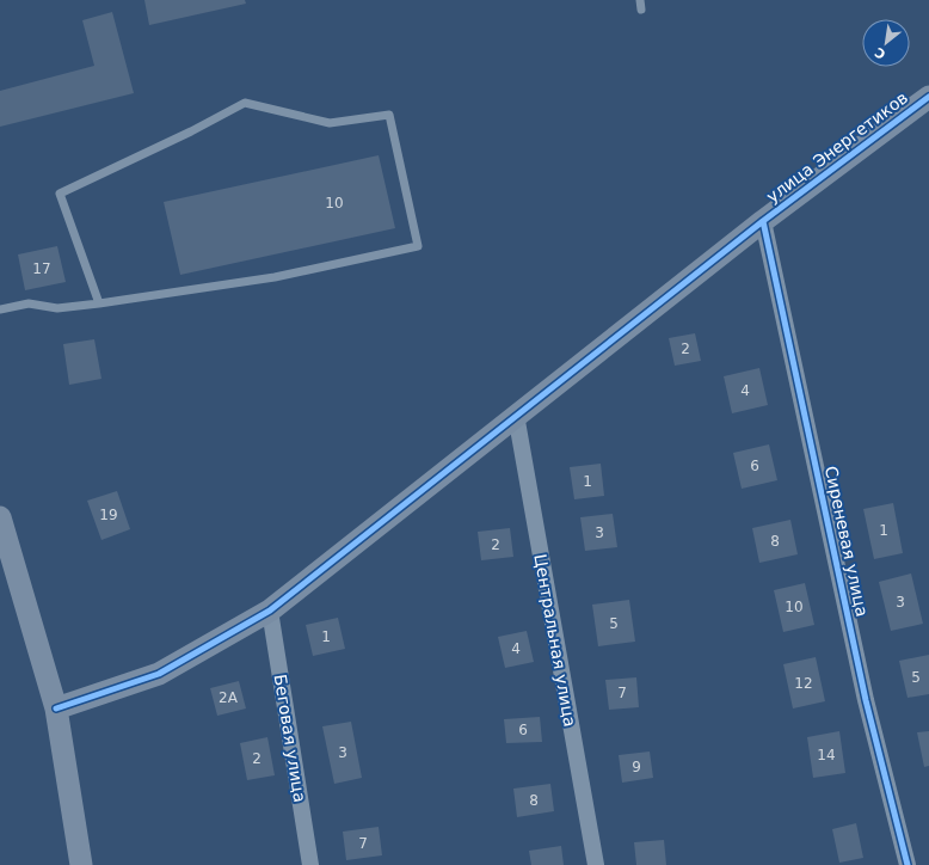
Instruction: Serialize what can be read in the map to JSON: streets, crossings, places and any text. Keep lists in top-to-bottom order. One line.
{"streets":{"street":["улица Энергетиков","Сиреневая улица","Центральная улица","Беговая улица"]},"crossings":[["улица Энергетиков","Сиреневая улица"],["улица Энергетиков","Центральная улица"],["улица Энергетиков","Беговая улица"]],"house_numbers":["10","17","2","4","6","1","19","1","3","8","2","3","10","5","1","4","5","12","7","2А","6","3","14","2","9","8","7"],"north":"bottom left"}
